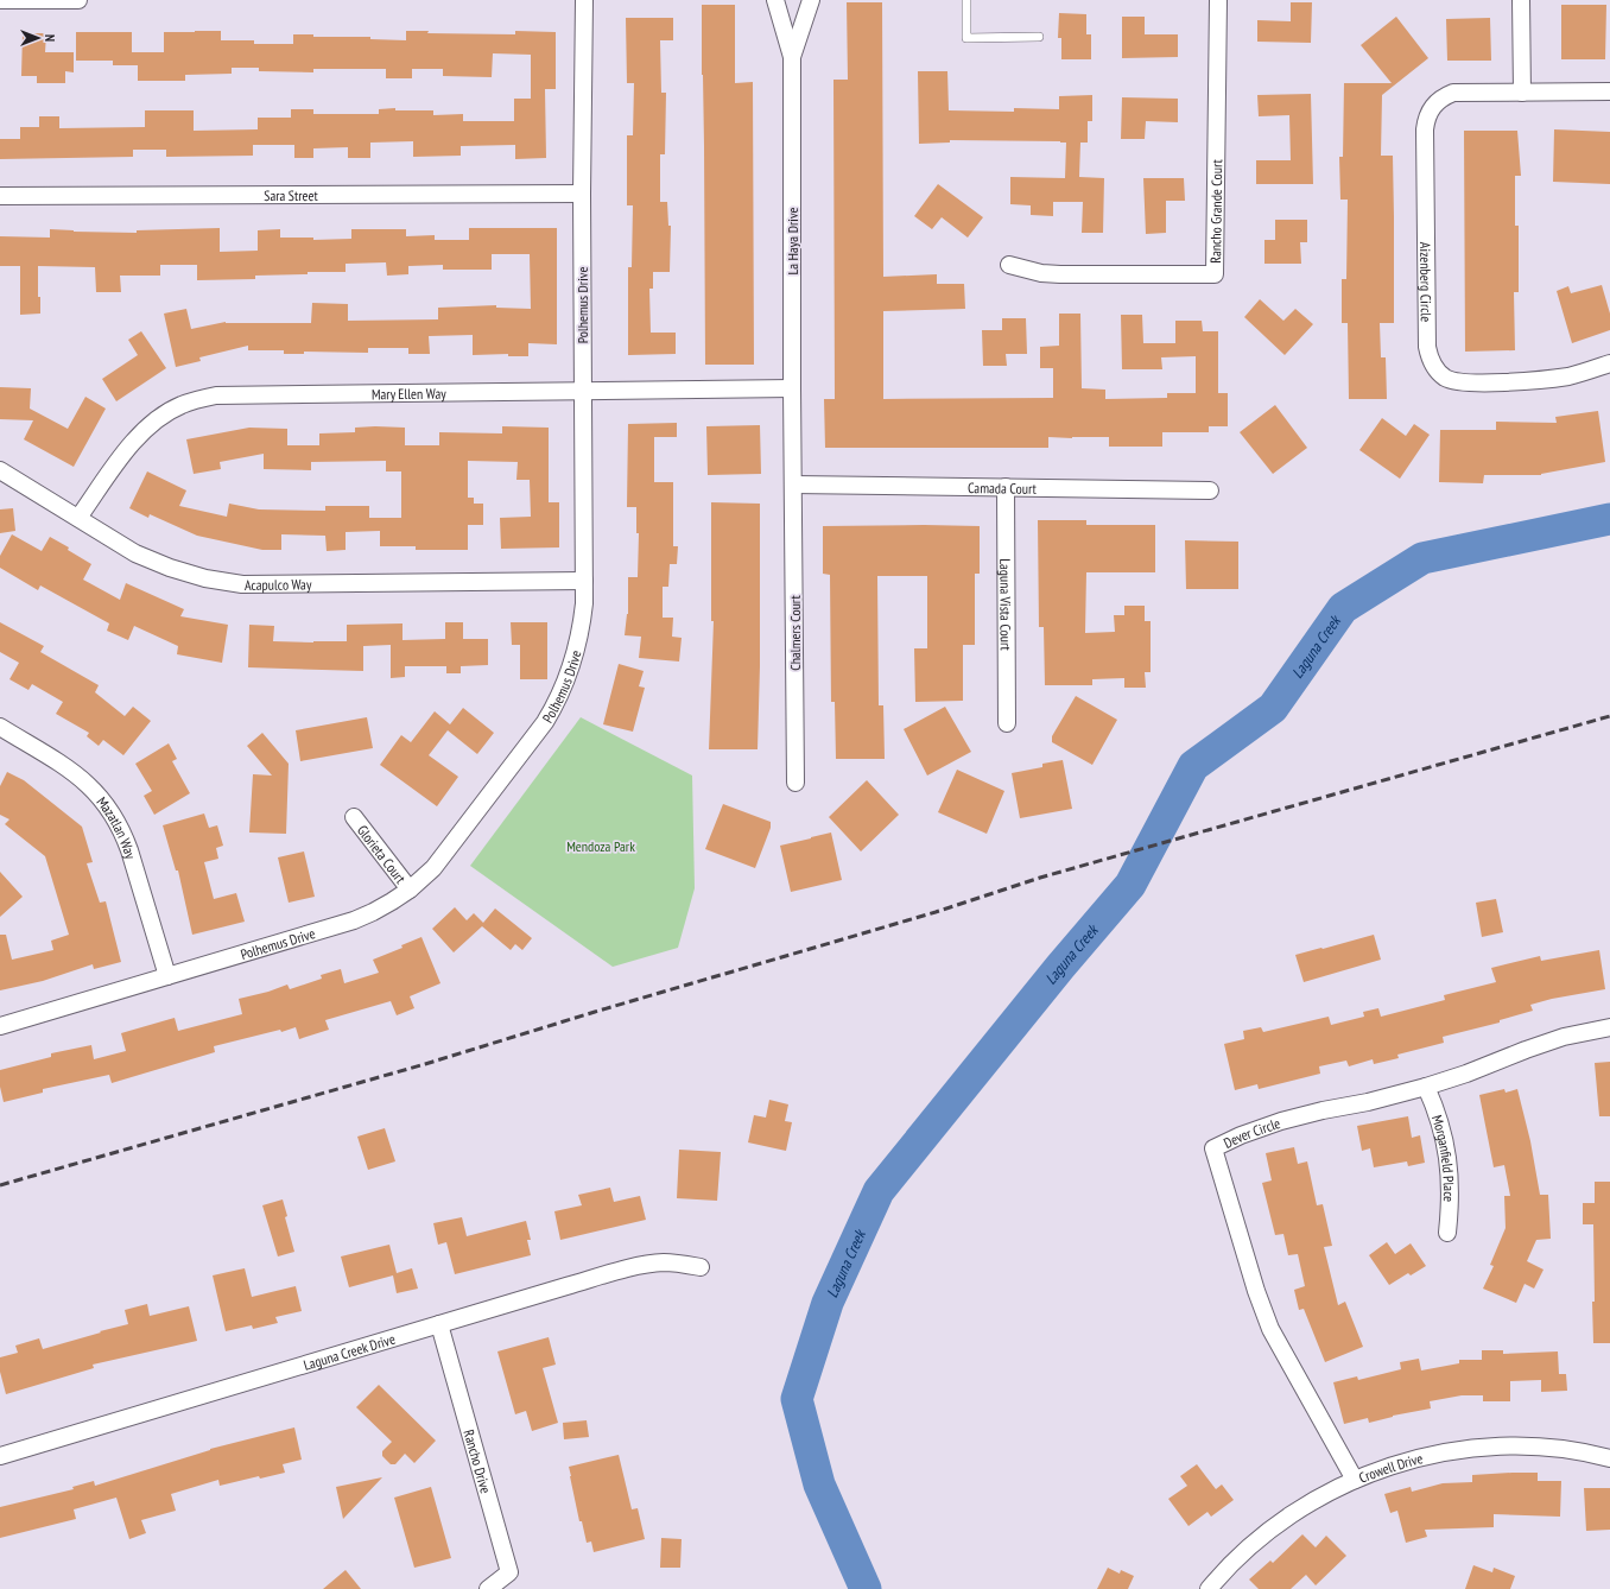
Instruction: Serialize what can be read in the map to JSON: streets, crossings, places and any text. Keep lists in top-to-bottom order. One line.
{"streets":{"street":["Sara Street","Rancho Grande Court","La Haya Drive","Aizenberg Circle","Polhemus Drive","Mary Ellen Way","Camada Court","Acapulco Way","Laguna Vista Court","Chalmers Court","Mazatlan Way","Glorieta Court","Dever Circle","Morganfield Place","Laguna Creek Drive","Rancho Drive","Crowell Drive"]},"crossings":[["Sara Street","Polhemus Drive"],["La Haya Drive","Mary Ellen Way"],["La Haya Drive","Camada Court"],["La Haya Drive","Chalmers Court"],["Polhemus Drive","Mary Ellen Way"],["Polhemus Drive","Acapulco Way"],["Polhemus Drive","Mazatlan Way"],["Polhemus Drive","Glorieta Court"],["Mary Ellen Way","Acapulco Way"],["Camada Court","Laguna Vista Court"],["Camada Court","Chalmers Court"],["Dever Circle","Morganfield Place"],["Dever Circle","Crowell Drive"],["Laguna Creek Drive","Rancho Drive"]],"water":["Laguna Creek"],"parks":["Mendoza Park"],"north":"right"}
